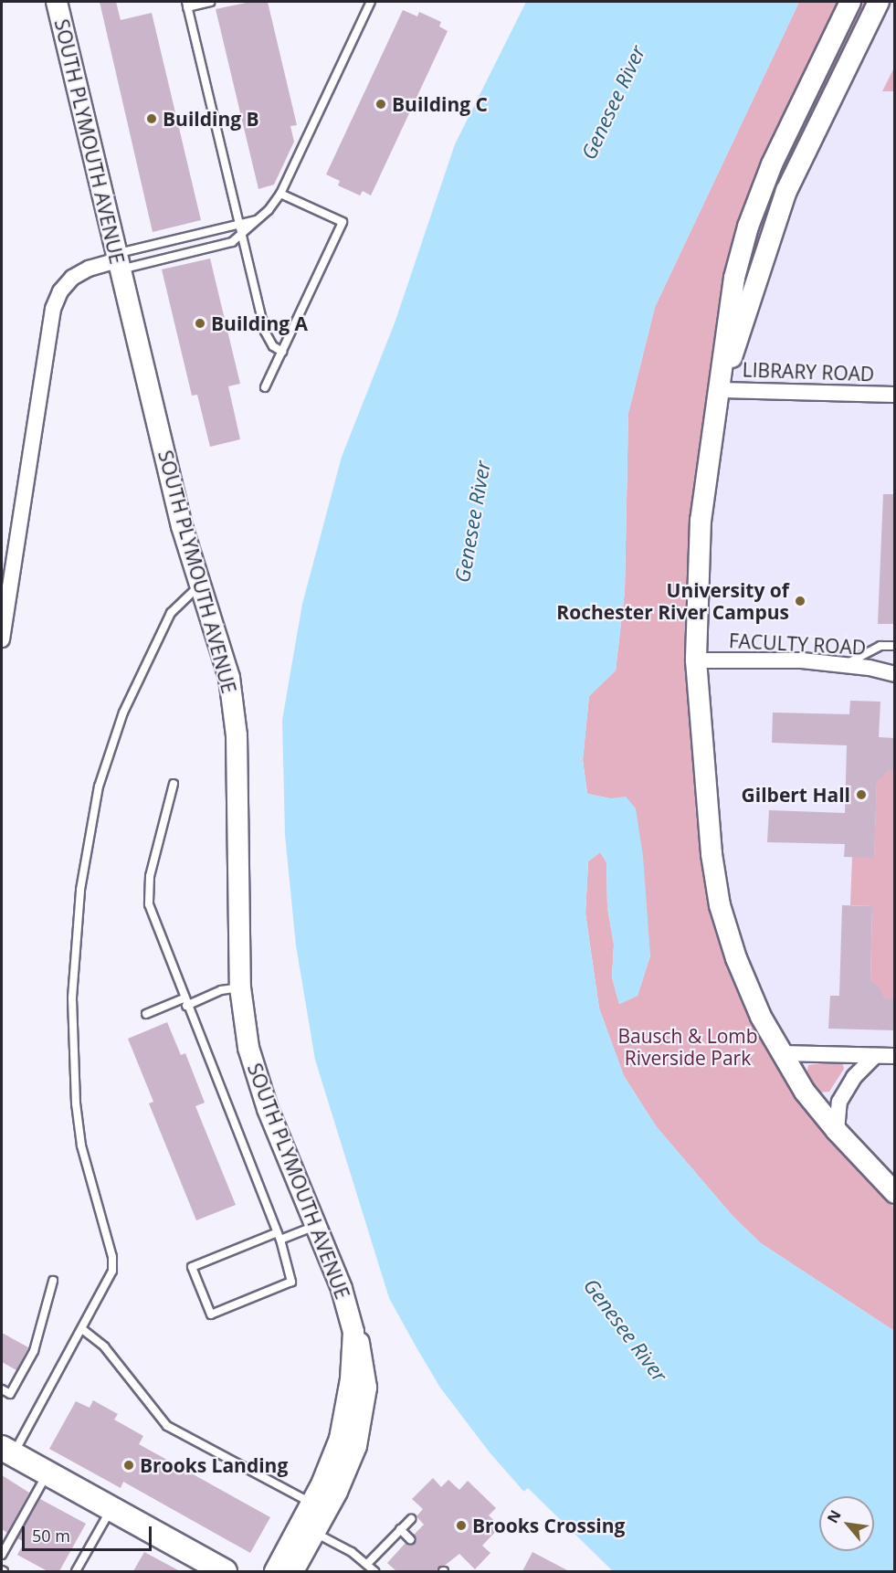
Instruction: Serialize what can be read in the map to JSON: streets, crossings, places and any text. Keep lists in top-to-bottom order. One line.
{"streets":{"main road":["SOUTH PLYMOUTH AVENUE"],"street":["LIBRARY ROAD","FACULTY ROAD"]},"water":["Genesee River"],"parks":["Bausch & Lomb Riverside Park"],"places":["Building C","Building B","Building A","University of Rochester River Campus","Gilbert Hall","Brooks Landing","Brooks Crossing"],"scale_bar":"50 m","north":"top left"}
